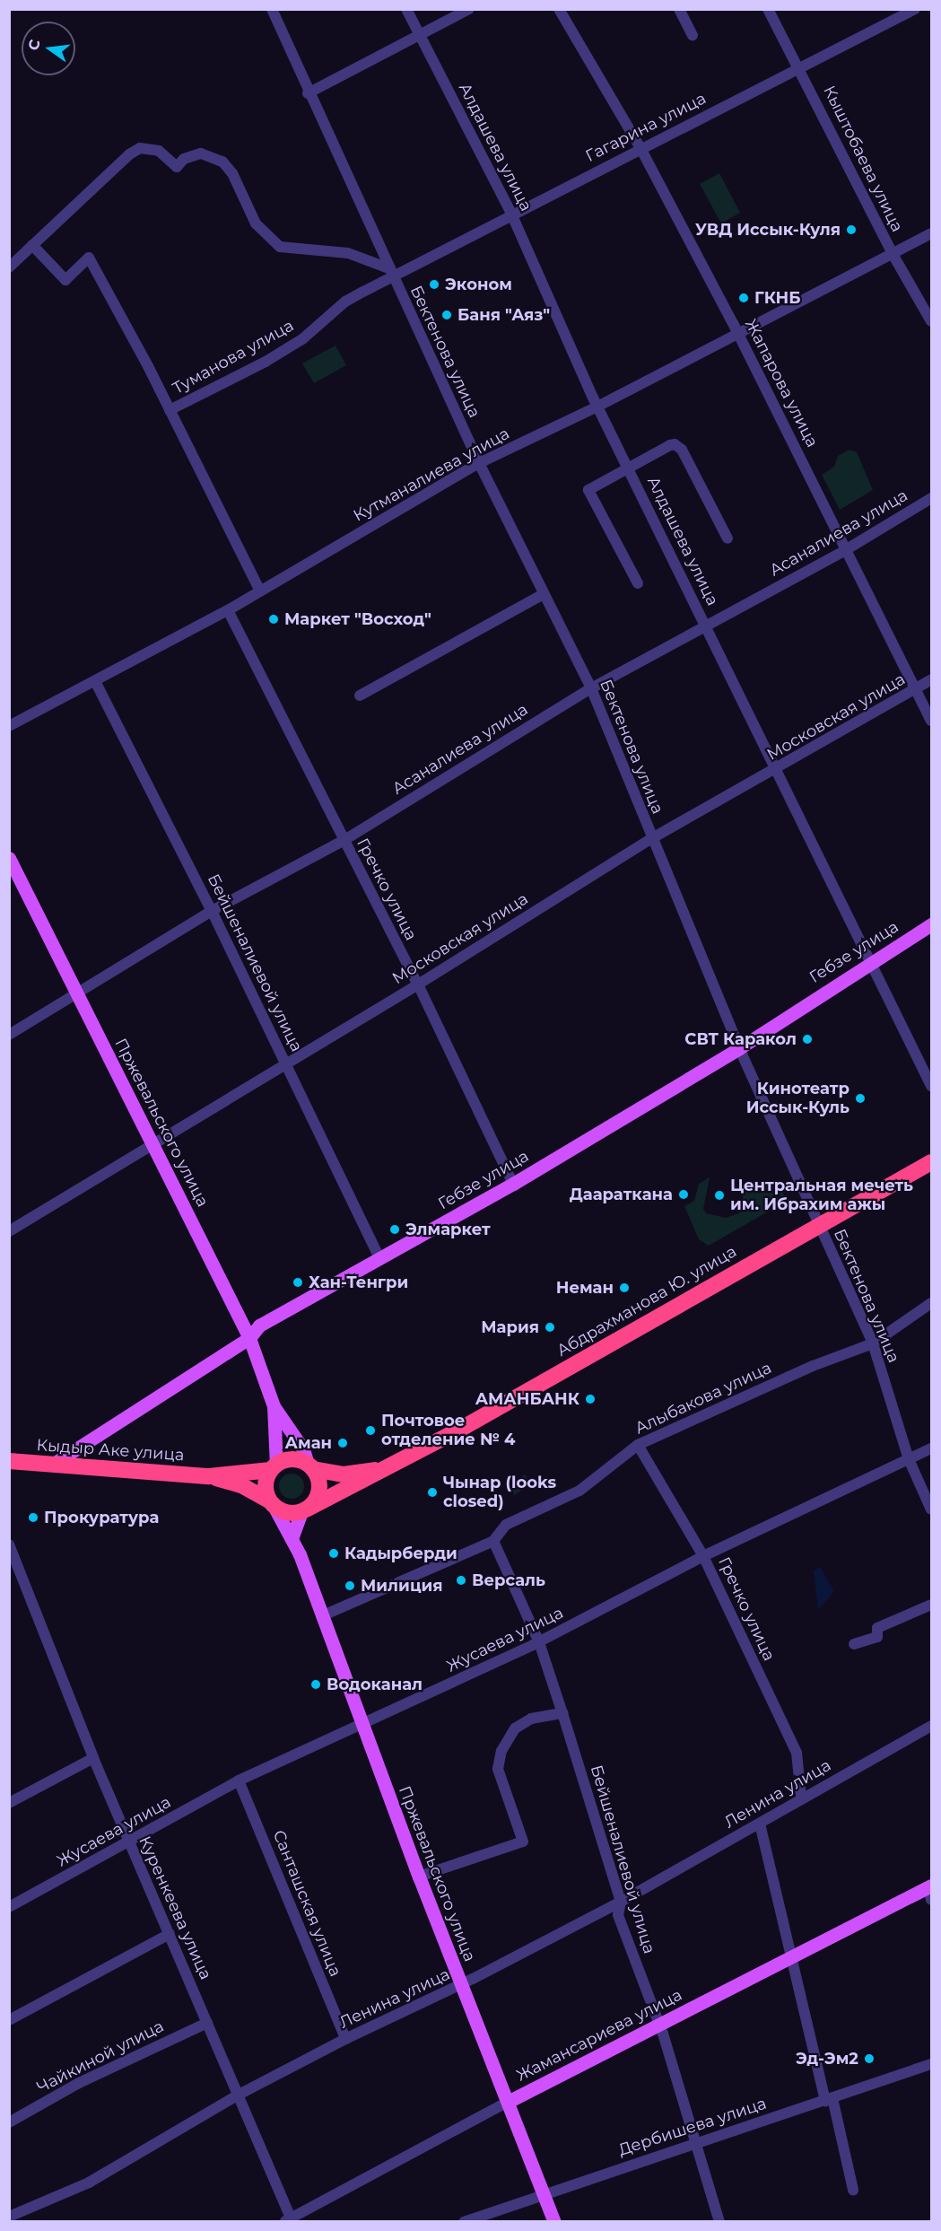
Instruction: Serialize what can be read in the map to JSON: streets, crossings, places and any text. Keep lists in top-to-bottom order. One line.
{"streets":{"highway":["Абдрахманова Ю. улица","Кыдыр Аке улица"],"main road":["Гебзе улица","Пржевальского улица","Жамансариева улица"],"street":["Гагарина улица","Алдашева улица","Кыштобаева улица","Бектенова улица","Туманова улица","Жапарова улица","Кутманалиева улица","Асаналиева улица","Московская улица","Гречко улица","Бейшеналиевой улица","Алыбакова улица","Жусаева улица","Ленина улица","Санташская улица","Куренкеева улица","Чайкиной улица","Дербишева улица"]},"crossings":[["Гагарина улица","Алдашева улица"],["Гагарина улица","Кыштобаева улица"],["Гагарина улица","Бектенова улица"],["Гагарина улица","Туманова улица"],["Гагарина улица","Жапарова улица"],["Алдашева улица","Кутманалиева улица"],["Алдашева улица","Асаналиева улица"],["Алдашева улица","Московская улица"],["Алдашева улица","Гебзе улица"],["Кыштобаева улица","Кутманалиева улица"],["Бектенова улица","Туманова улица"],["Бектенова улица","Кутманалиева улица"],["Бектенова улица","Асаналиева улица"],["Бектенова улица","Московская улица"],["Бектенова улица","Гебзе улица"],["Бектенова улица","Абдрахманова Ю. улица"],["Бектенова улица","Алыбакова улица"],["Бектенова улица","Жусаева улица"],["Жапарова улица","Кутманалиева улица"],["Жапарова улица","Асаналиева улица"],["Жапарова улица","Московская улица"],["Кутманалиева улица","Гречко улица"],["Кутманалиева улица","Бейшеналиевой улица"],["Асаналиева улица","Гречко улица"],["Асаналиева улица","Бейшеналиевой улица"],["Асаналиева улица","Пржевальского улица"],["Московская улица","Гречко улица"],["Московская улица","Бейшеналиевой улица"],["Московская улица","Пржевальского улица"],["Гречко улица","Гебзе улица"],["Гречко улица","Алыбакова улица"],["Гречко улица","Жусаева улица"],["Гречко улица","Ленина улица"],["Гебзе улица","Бейшеналиевой улица"],["Гебзе улица","Пржевальского улица"],["Гебзе улица","Кыдыр Аке улица"],["Бейшеналиевой улица","Алыбакова улица"],["Бейшеналиевой улица","Жусаева улица"],["Бейшеналиевой улица","Ленина улица"],["Бейшеналиевой улица","Жамансариева улица"],["Бейшеналиевой улица","Дербишева улица"],["Пржевальского улица","Абдрахманова Ю. улица"],["Пржевальского улица","Алыбакова улица"],["Пржевальского улица","Кыдыр Аке улица"],["Пржевальского улица","Жусаева улица"],["Пржевальского улица","Ленина улица"],["Пржевальского улица","Жамансариева улица"],["Пржевальского улица","Дербишева улица"],["Абдрахманова Ю. улица","Кыдыр Аке улица"],["Жусаева улица","Санташская улица"],["Жусаева улица","Куренкеева улица"],["Ленина улица","Санташская улица"],["Ленина улица","Куренкеева улица"],["Куренкеева улица","Жамансариева улица"],["Куренкеева улица","Чайкиной улица"]],"places":["УВД Иссык-Куля","Эконом","ГКНБ","Баня \"Аяз\"","Маркет \"Восход\"","СВТ Каракол","Кинотеатр Иссык-Куль","Даараткана","Центральная мечеть им. Ибрахим ажы","Элмаркет","Хан-Тенгри","Неман","Мария","АМАНБАНК","Почтовое отделение № 4","Аман","Чынар (looks closed)","Прокуратура","Кадырберди","Версаль","Милиция","Водоканал","Эд-Эм2"],"north":"left"}
